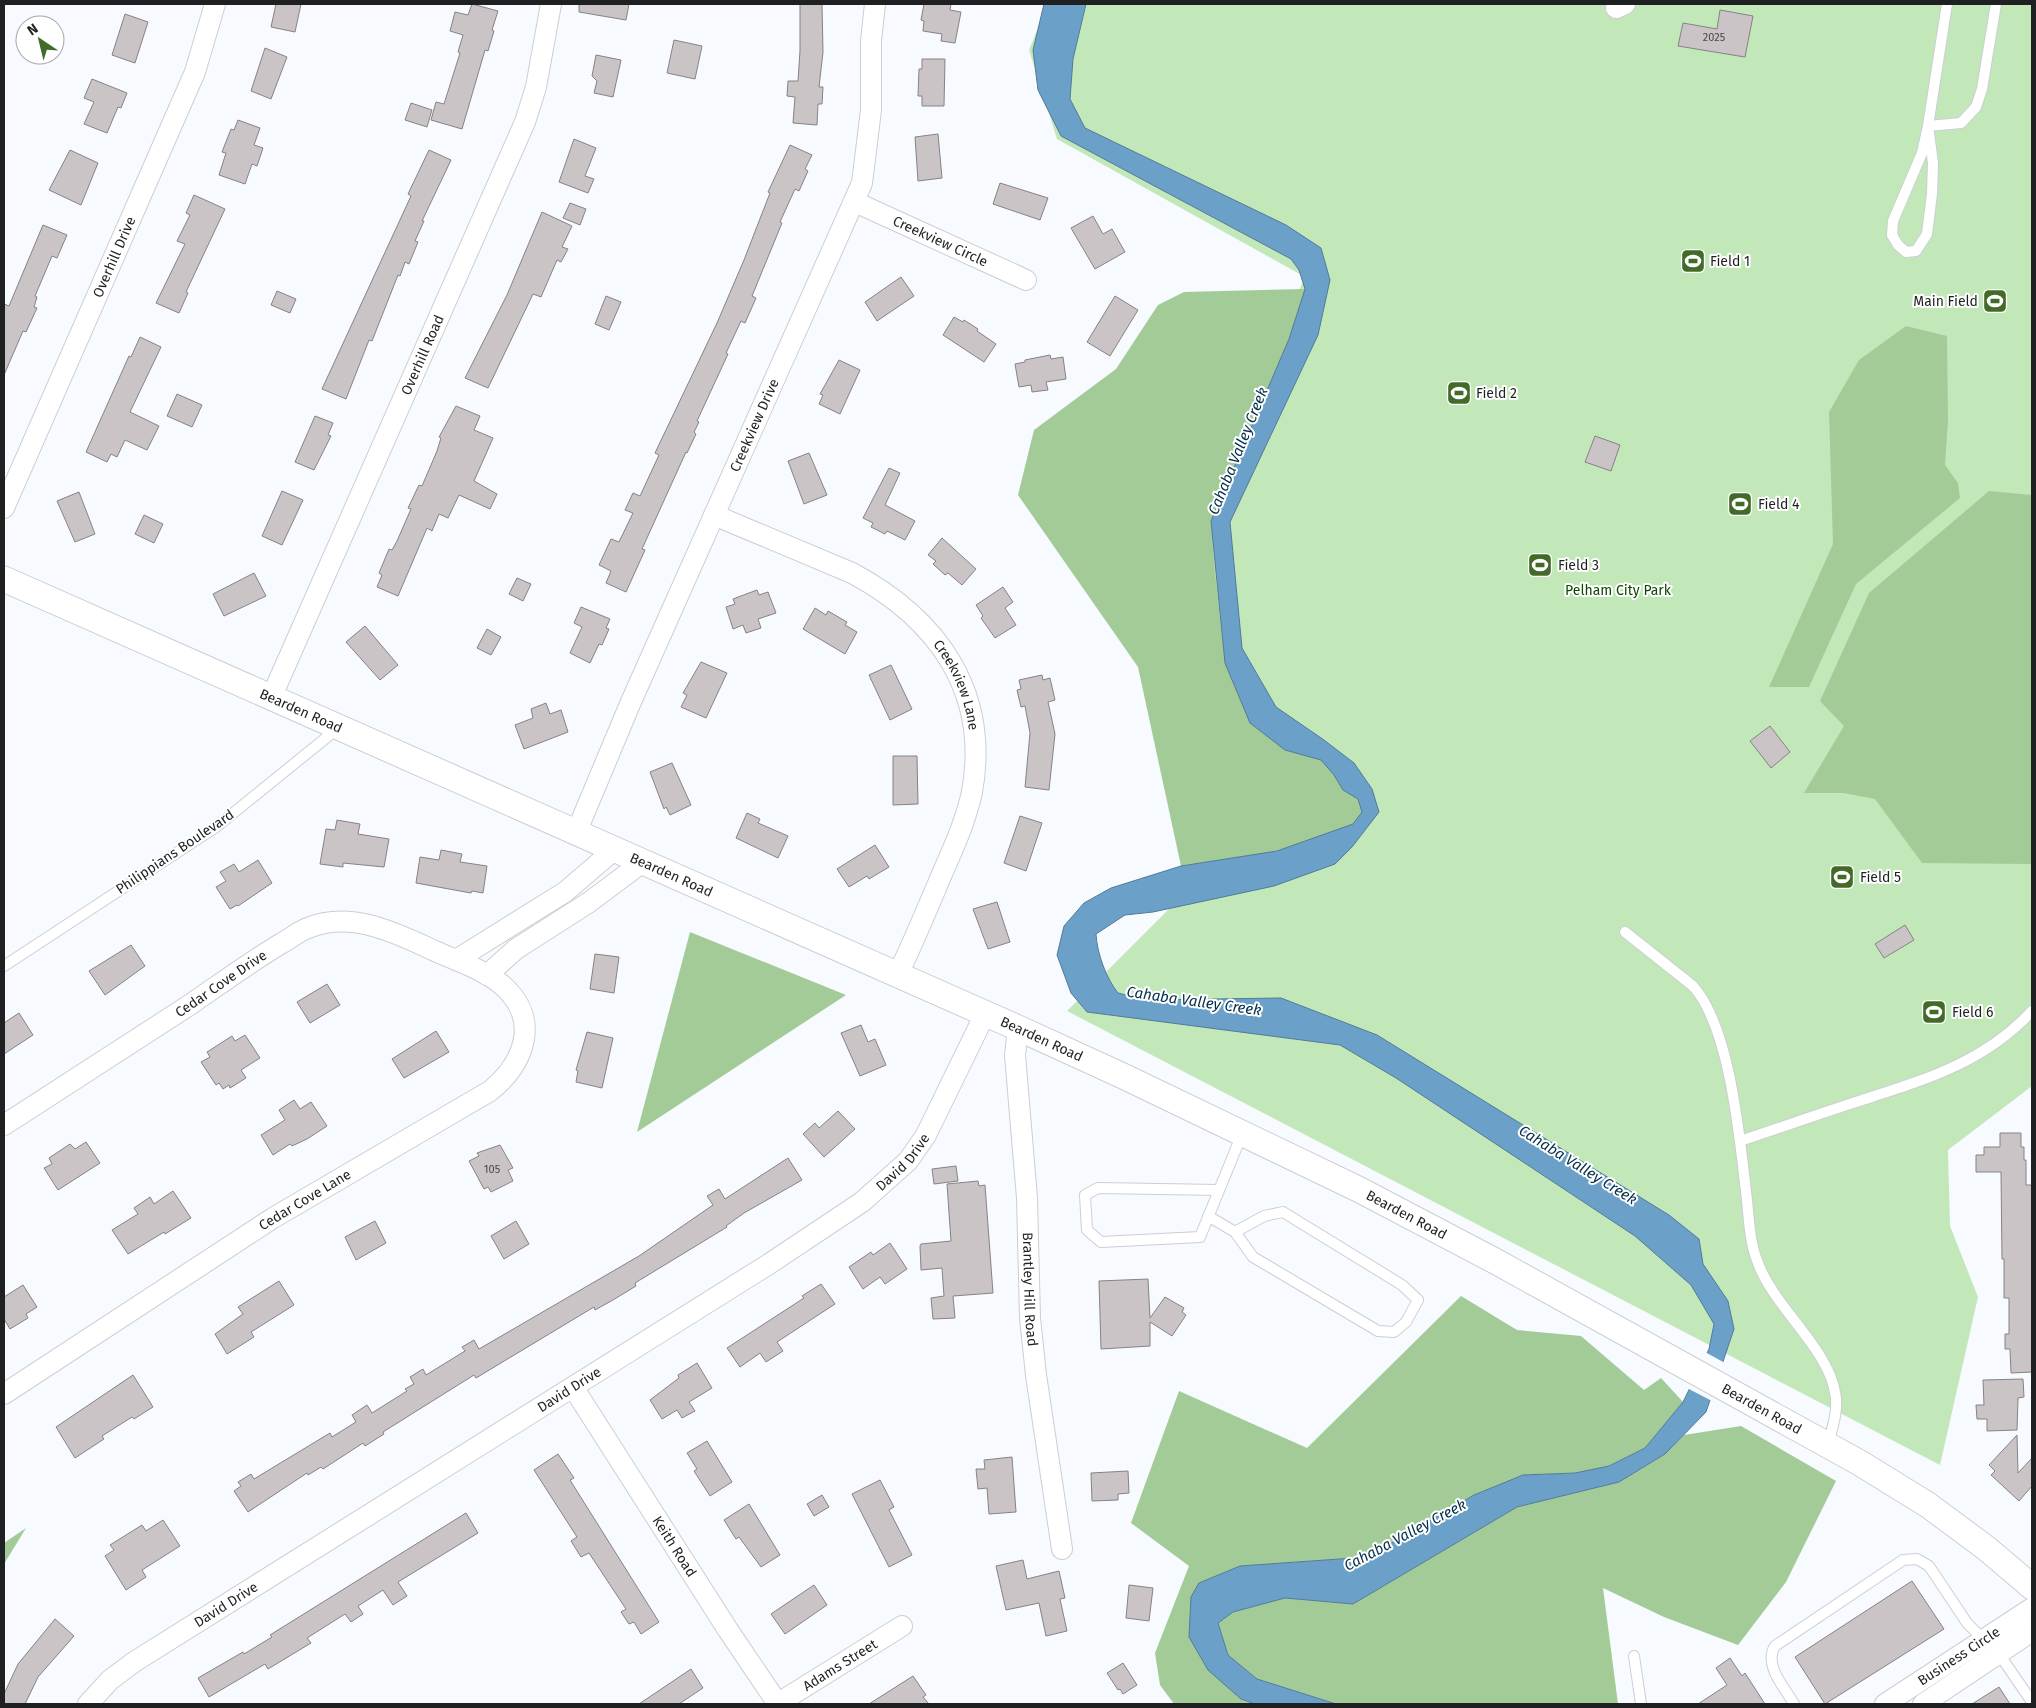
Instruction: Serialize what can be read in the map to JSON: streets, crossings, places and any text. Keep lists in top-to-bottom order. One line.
{"streets":{"street":["Creekview Circle","Overhill Drive","Overhill Road","Creekview Drive","Creekview Lane","Bearden Road","Cedar Cove Drive","David Drive","Cedar Cove Lane","Brantley Hill Road","Keith Road","Business Circle","Adams Street"],"lane":["Philippians Boulevard"]},"crossings":[["Creekview Circle","Creekview Drive"],["Overhill Road","Bearden Road"],["Creekview Drive","Creekview Lane"],["Creekview Drive","Bearden Road"],["Creekview Lane","Bearden Road"],["Bearden Road","Philippians Boulevard"],["Bearden Road","David Drive"],["Bearden Road","Brantley Hill Road"],["Cedar Cove Drive","Cedar Cove Lane"],["David Drive","Keith Road"],["Keith Road","Adams Street"]],"water":["Cahaba Valley Creek"],"parks":["Pelham City Park"],"places":{"sports":["Field 1","Main Field","Field 2","Field 4","Field 3","Field 5","Field 6"]},"house_numbers":["2025","105"],"north":"top left"}
